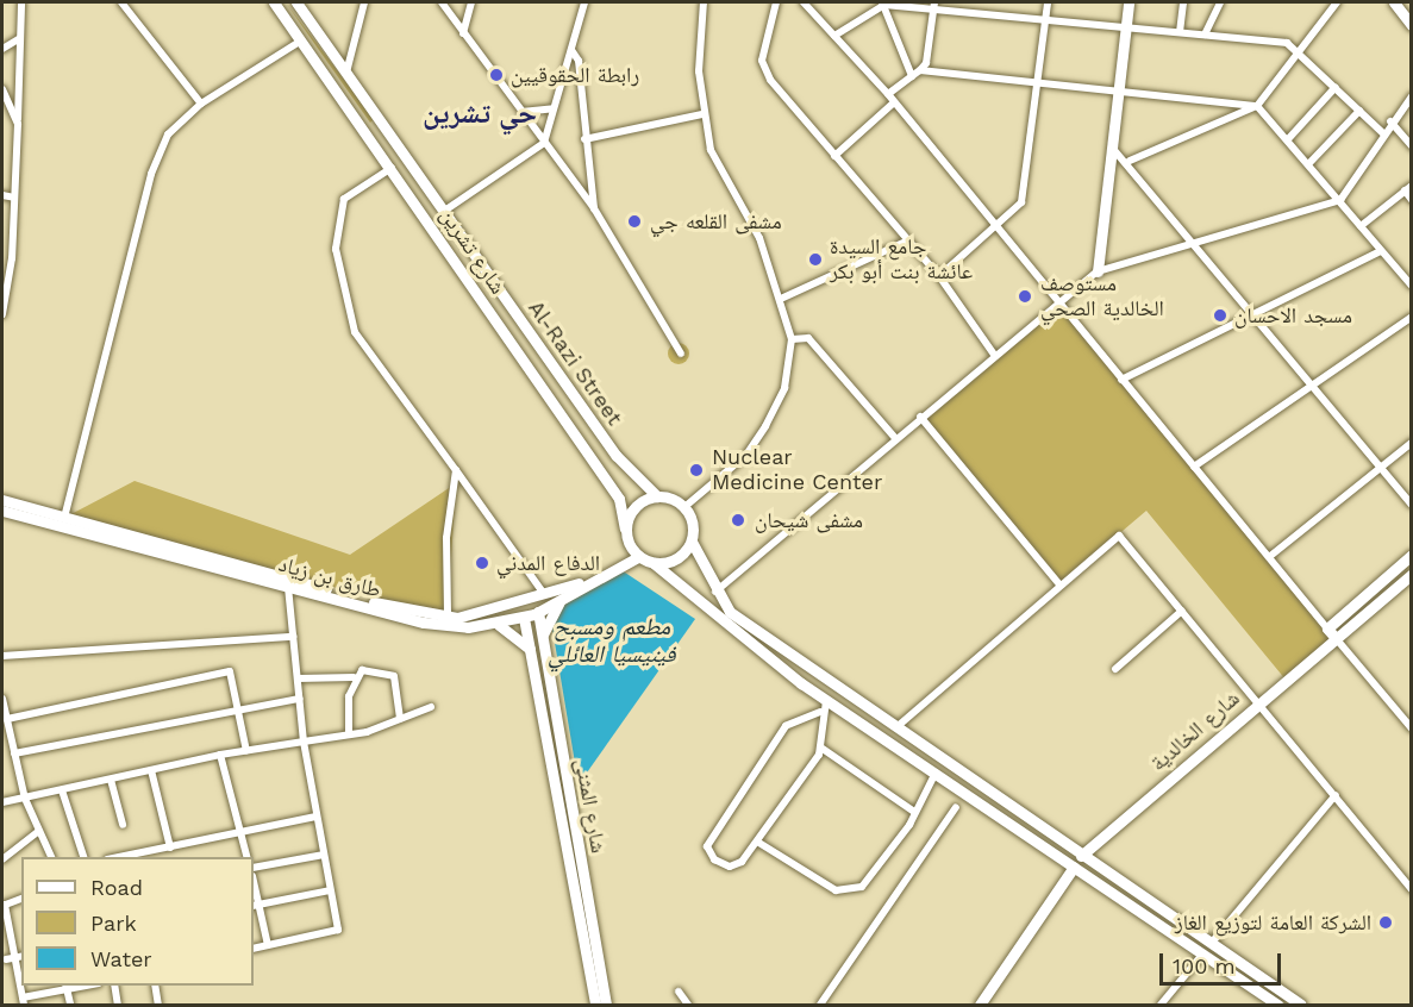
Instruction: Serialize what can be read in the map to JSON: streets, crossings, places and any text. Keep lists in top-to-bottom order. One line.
{"streets":{"main road":["شارع تشرين","Al-Razi Street","طارق بن زياد","شارع الخالدية","شارع المثنى"]},"crossings":[["شارع تشرين","Al-Razi Street"],["طارق بن زياد","شارع المثنى"]],"districts":["حي تشرين"],"water":["مطعم ومسبح فينيسيا العائلي"],"places":["رابطة الحقوقيين","مشفى القلعه جي","جامع السيدة عائشة بنت أبو بكر","مستوصف الخالدية الصحي","مسجد الاحسان","Nuclear Medicine Center","مشفى شيحان","الدفاع المدني","الشركة العامة لتوزيع الغاز"],"legend":["Road","Park","Water"],"scale_bar":"100 m"}
